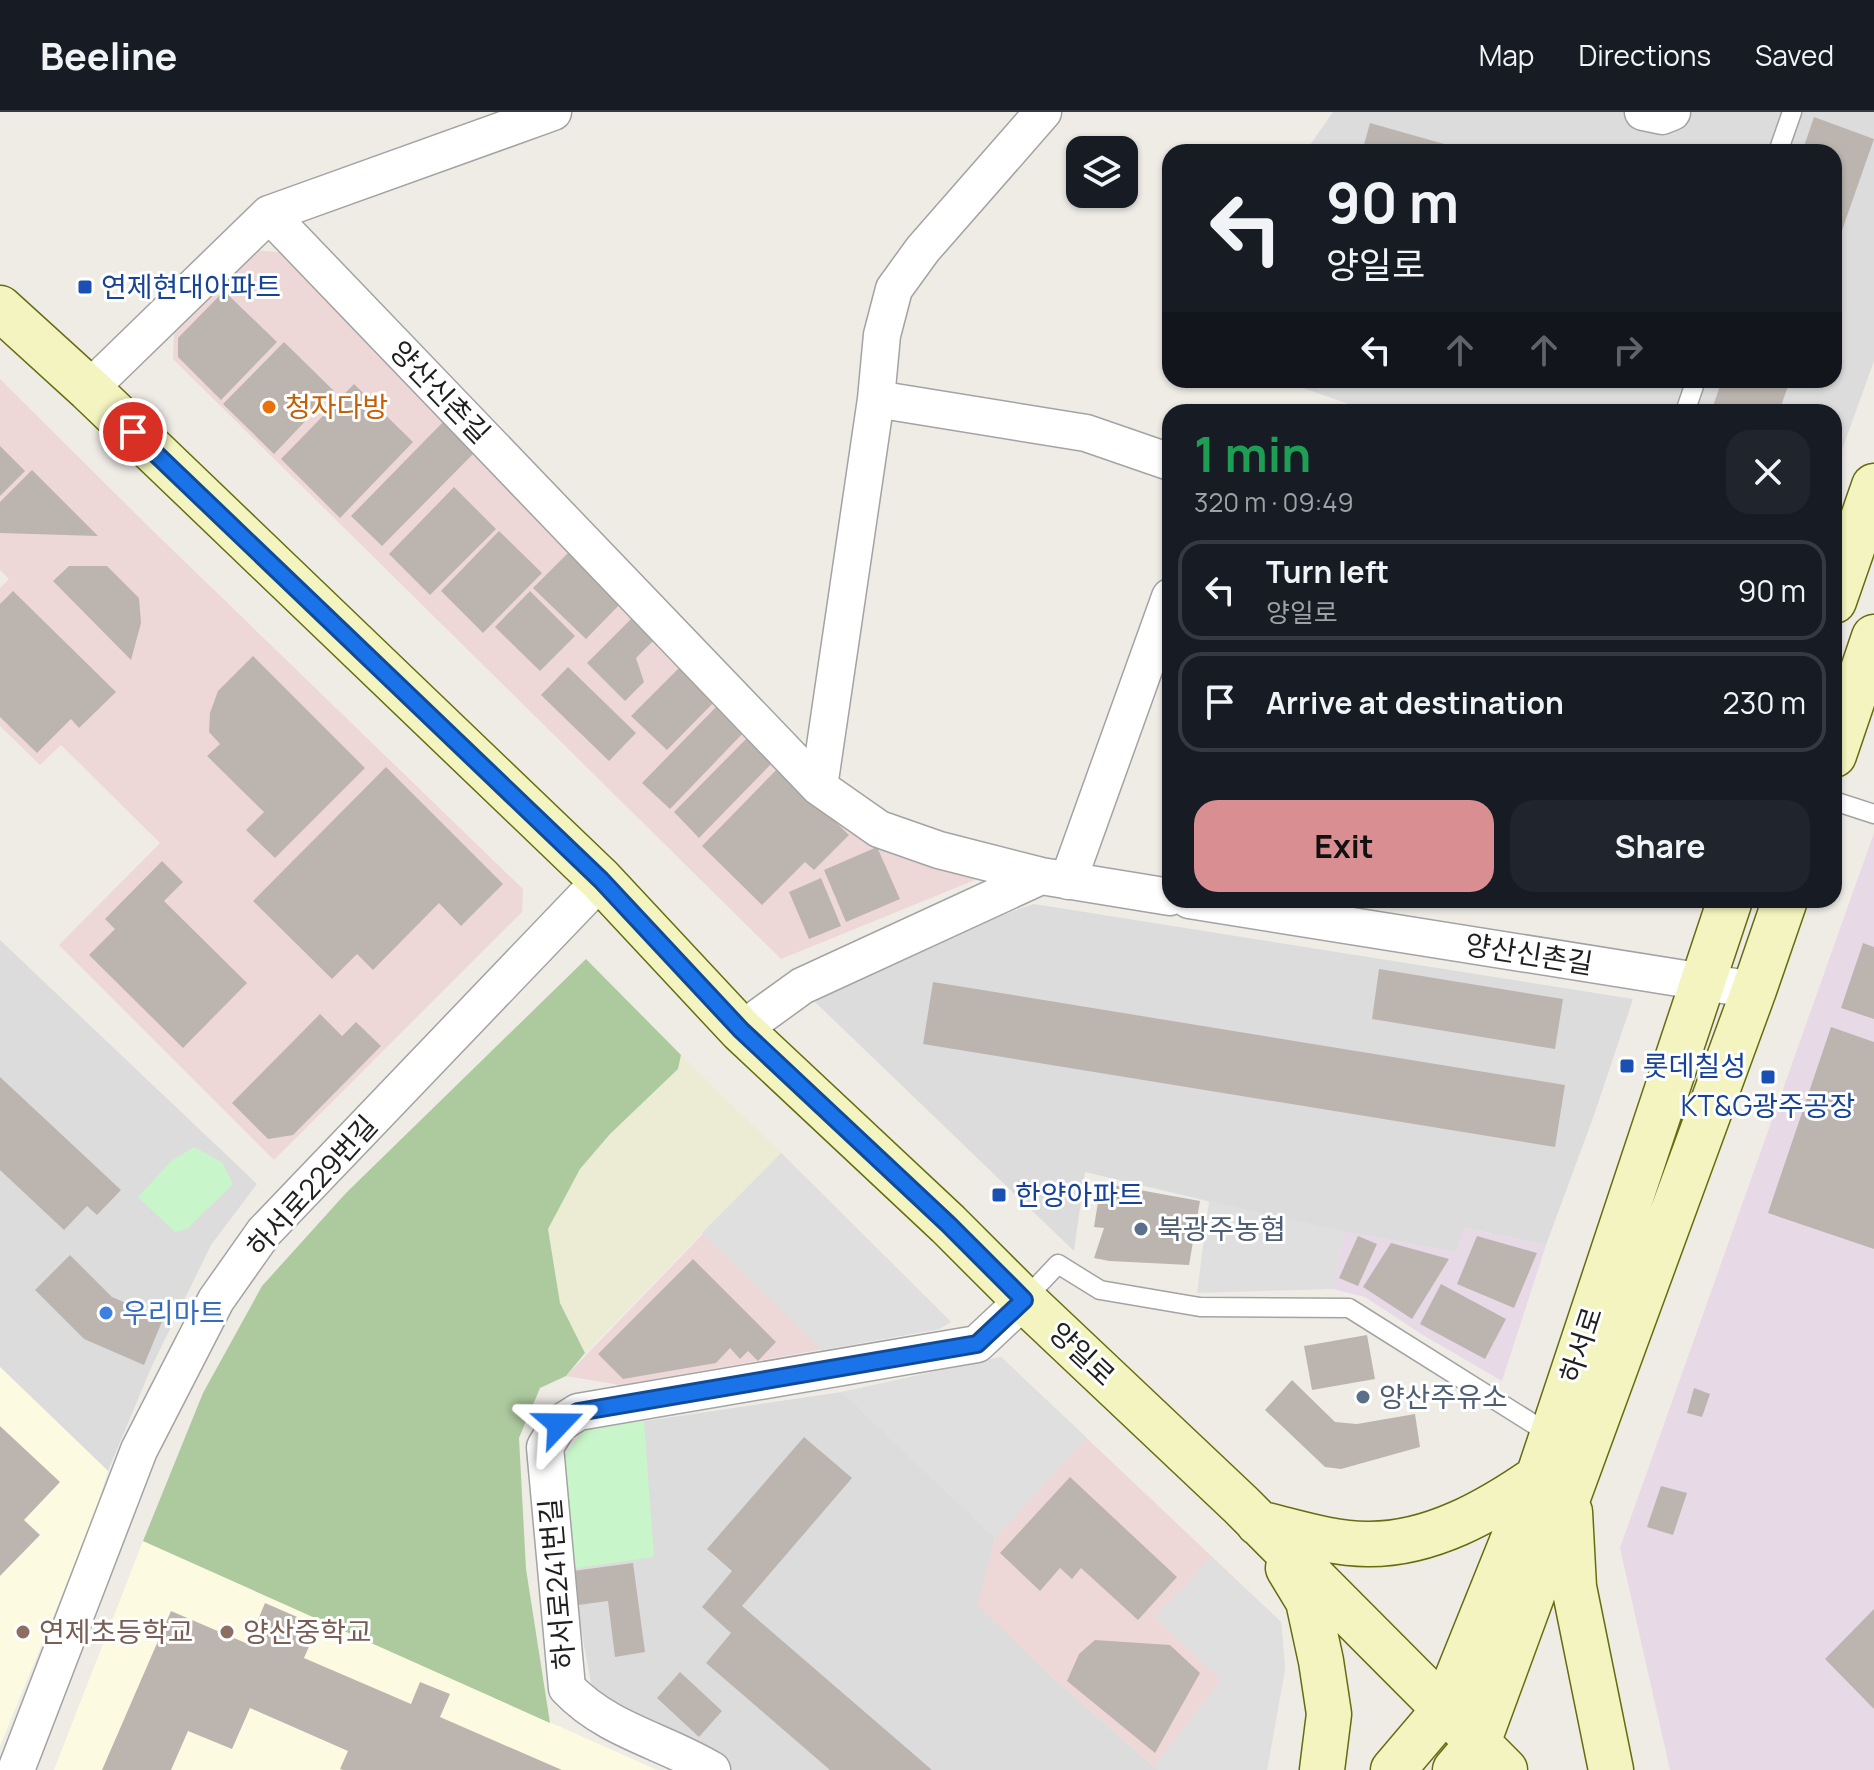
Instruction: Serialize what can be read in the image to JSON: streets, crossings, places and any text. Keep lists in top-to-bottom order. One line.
{"streets":{"main road":["하서로","양일로"],"street":["양산신촌길","하서로229번길","하서로241번길"]},"crossings":[["양산신촌길","하서로"],["하서로229번길","양일로"],["하서로","양일로"],["양일로","하서로241번길"]],"places":{"transit":["연제현대아파트","롯데칠성","KT&G광주공장","한양아파트"],"other":["청자다방","북광주농협","우리마트","양산주유소","연제초등학교","양산중학교"]},"page":{"header":"Beeline","nav":["Map","Directions","Saved"],"turn":["90 m","양일로"],"heading":["1 min","320 m · 09:49"],"list":[{"name":"Turn left","note":"양일로","value":"90 m"},{"name":"Arrive at destination","value":"230 m"}],"buttons":["Exit","Share"]}}
